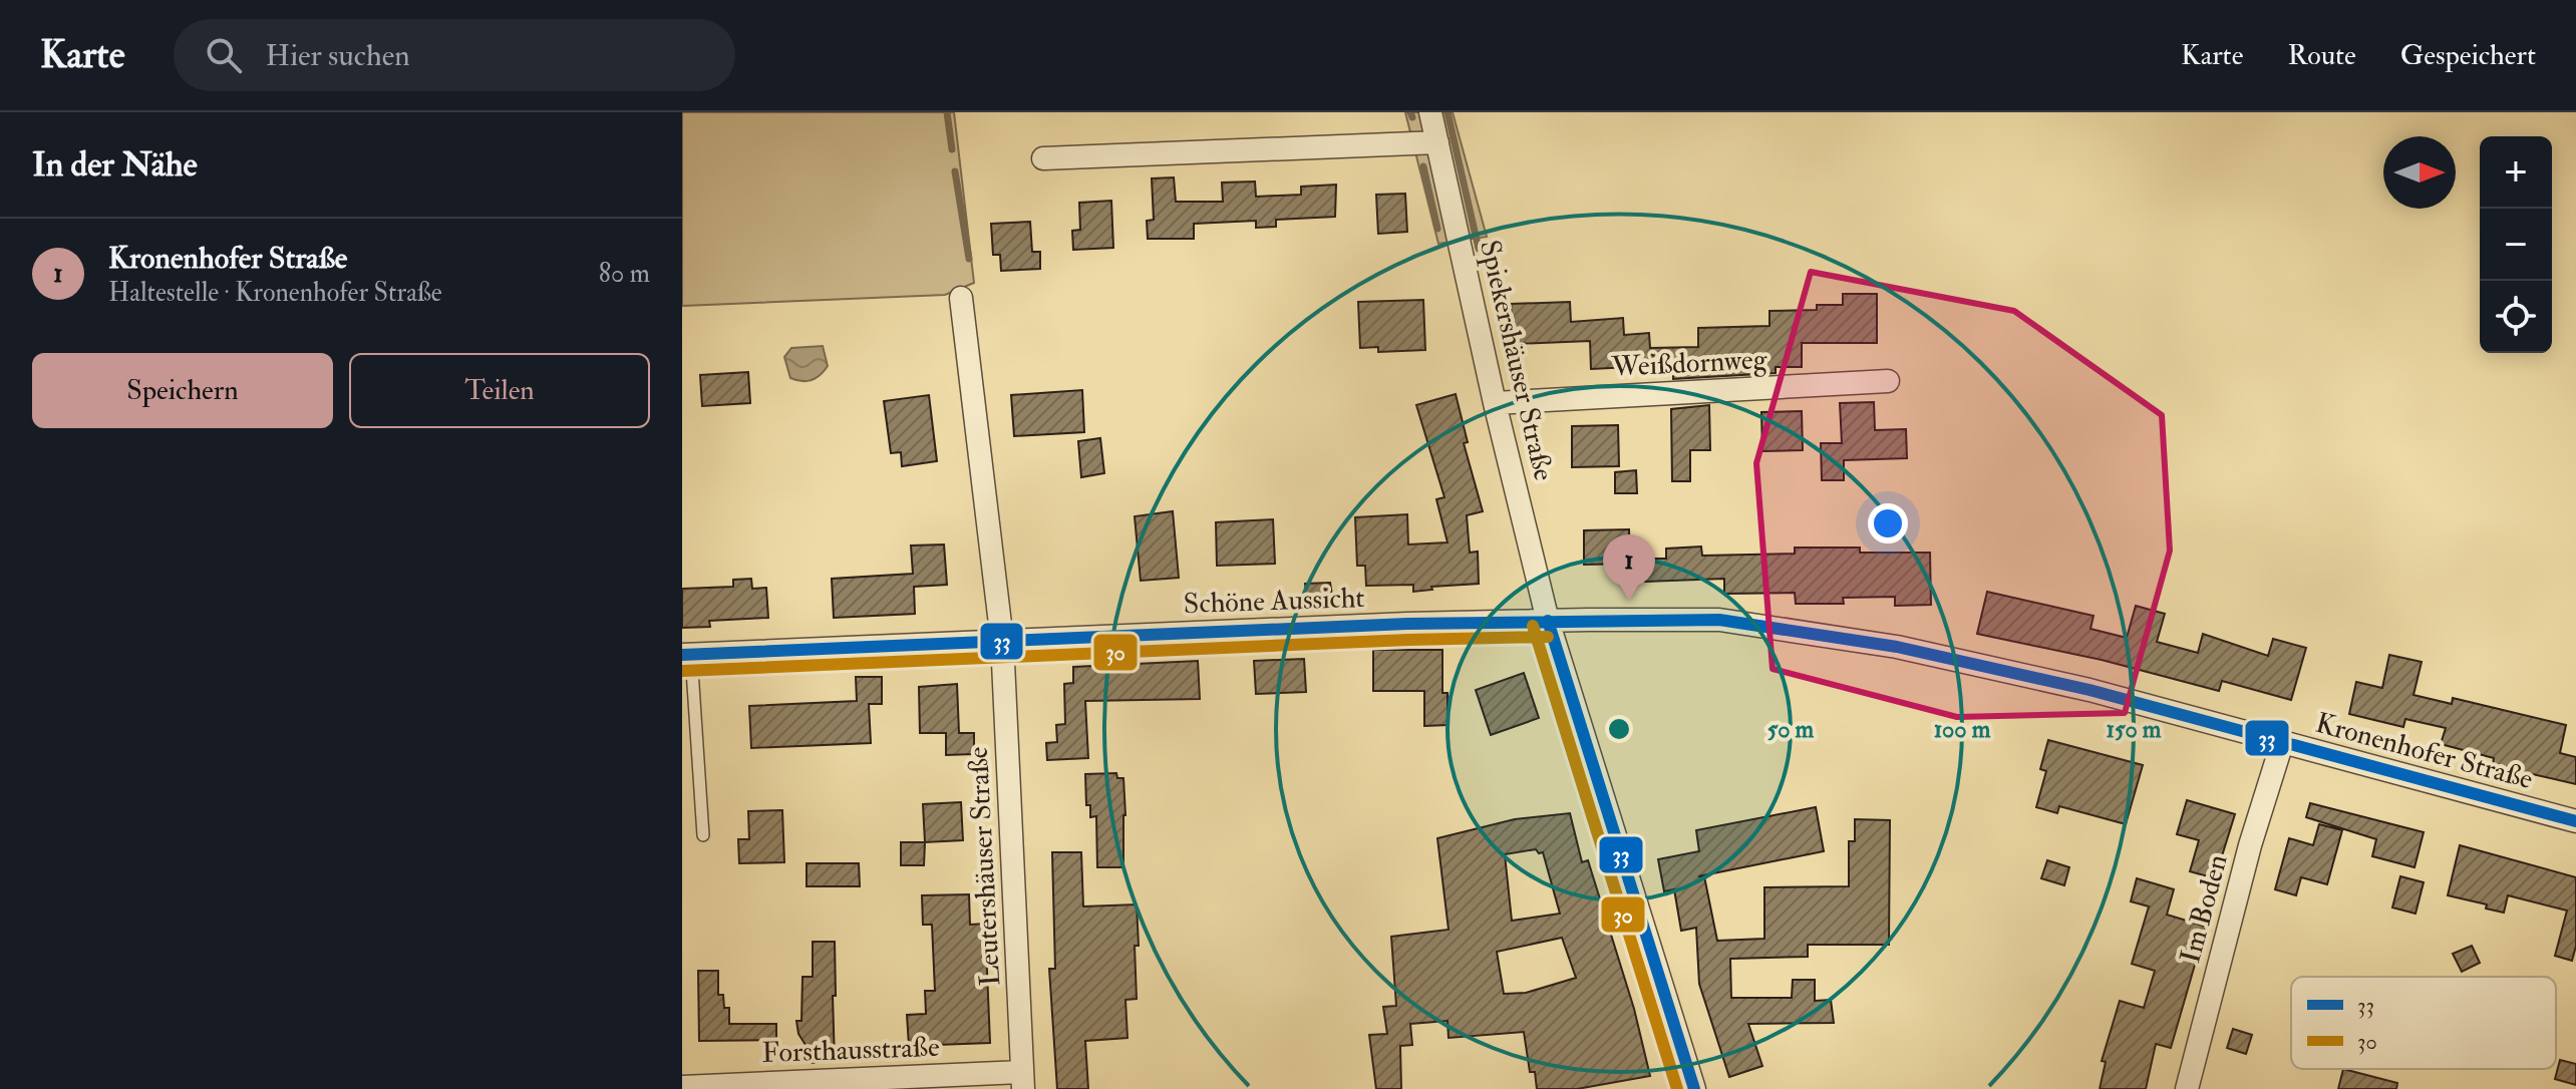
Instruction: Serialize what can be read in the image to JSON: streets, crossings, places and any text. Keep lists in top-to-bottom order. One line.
{"streets":{"street":["Spiekershäuser Straße","Weißdornweg","Schöne Aussicht","Kronenhofer Straße","Leutershäuser Straße","Im Boden","Forsthausstraße"]},"crossings":[["Spiekershäuser Straße","Weißdornweg"],["Spiekershäuser Straße","Schöne Aussicht"],["Spiekershäuser Straße","Kronenhofer Straße"],["Schöne Aussicht","Kronenhofer Straße"],["Schöne Aussicht","Leutershäuser Straße"],["Kronenhofer Straße","Im Boden"],["Leutershäuser Straße","Forsthausstraße"]],"lines":["transit line 33","transit line 30"],"legend":["33","30"],"north":"right","page":{"header":"Karte","search":"Hier suchen","nav":["Karte","Route","Gespeichert"],"heading":"In der Nähe","map_buttons":["+","−"],"list":[{"mark":"1","name":"Kronenhofer Straße","note":"Haltestelle · Kronenhofer Straße","value":"80 m"}],"buttons":["Speichern","Teilen"],"pins":"1"},"rings":["50 m","100 m","150 m"]}
